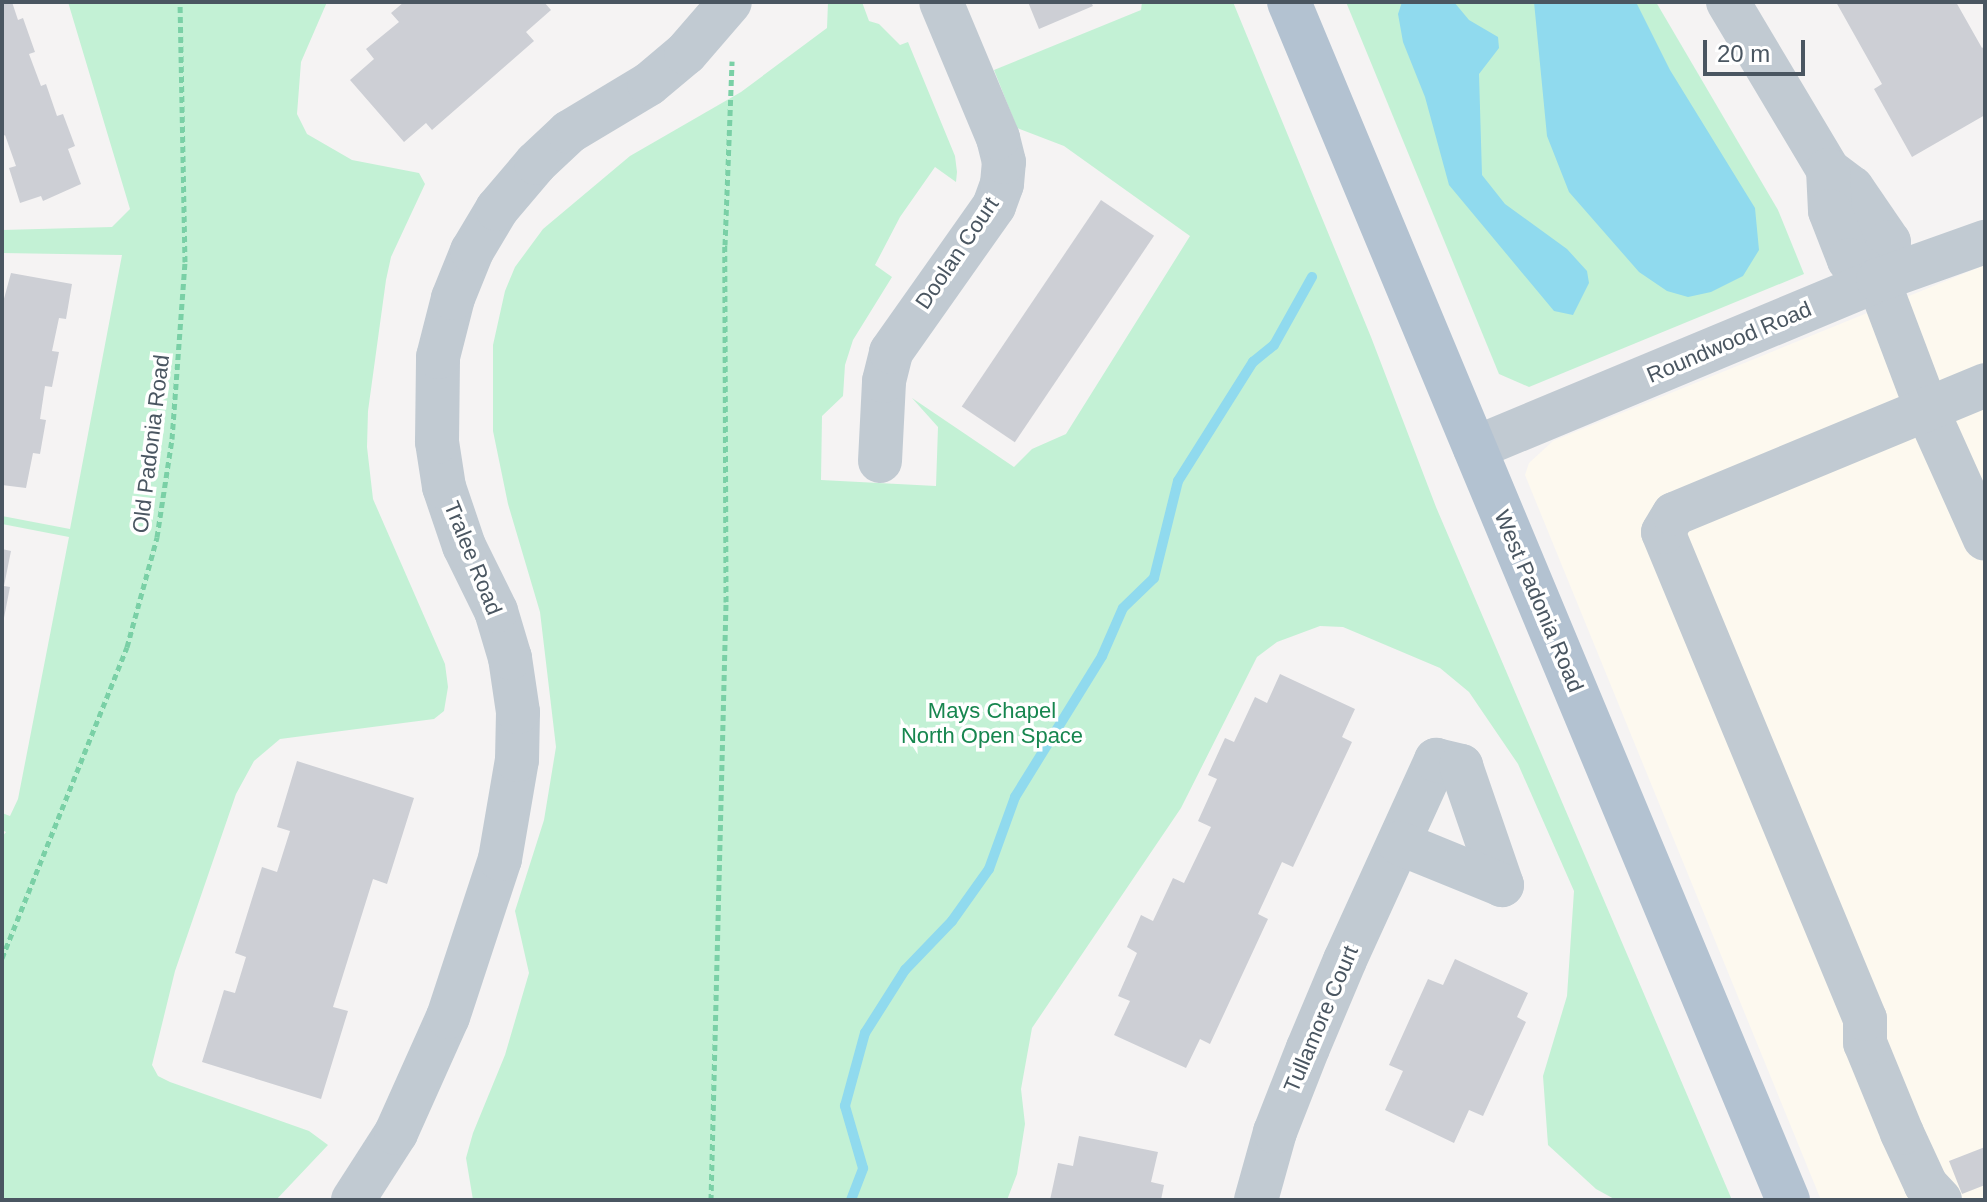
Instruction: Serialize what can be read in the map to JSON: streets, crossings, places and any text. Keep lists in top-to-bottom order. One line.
{"streets":{"main road":["West Padonia Road"],"street":["Doolan Court","Roundwood Road","Tralee Road","Tullamore Court"],"path":["Old Padonia Road"]},"crossings":[["Roundwood Road","West Padonia Road"]],"parks":["Mays Chapel North Open Space"],"scale_bar":"20 m"}
